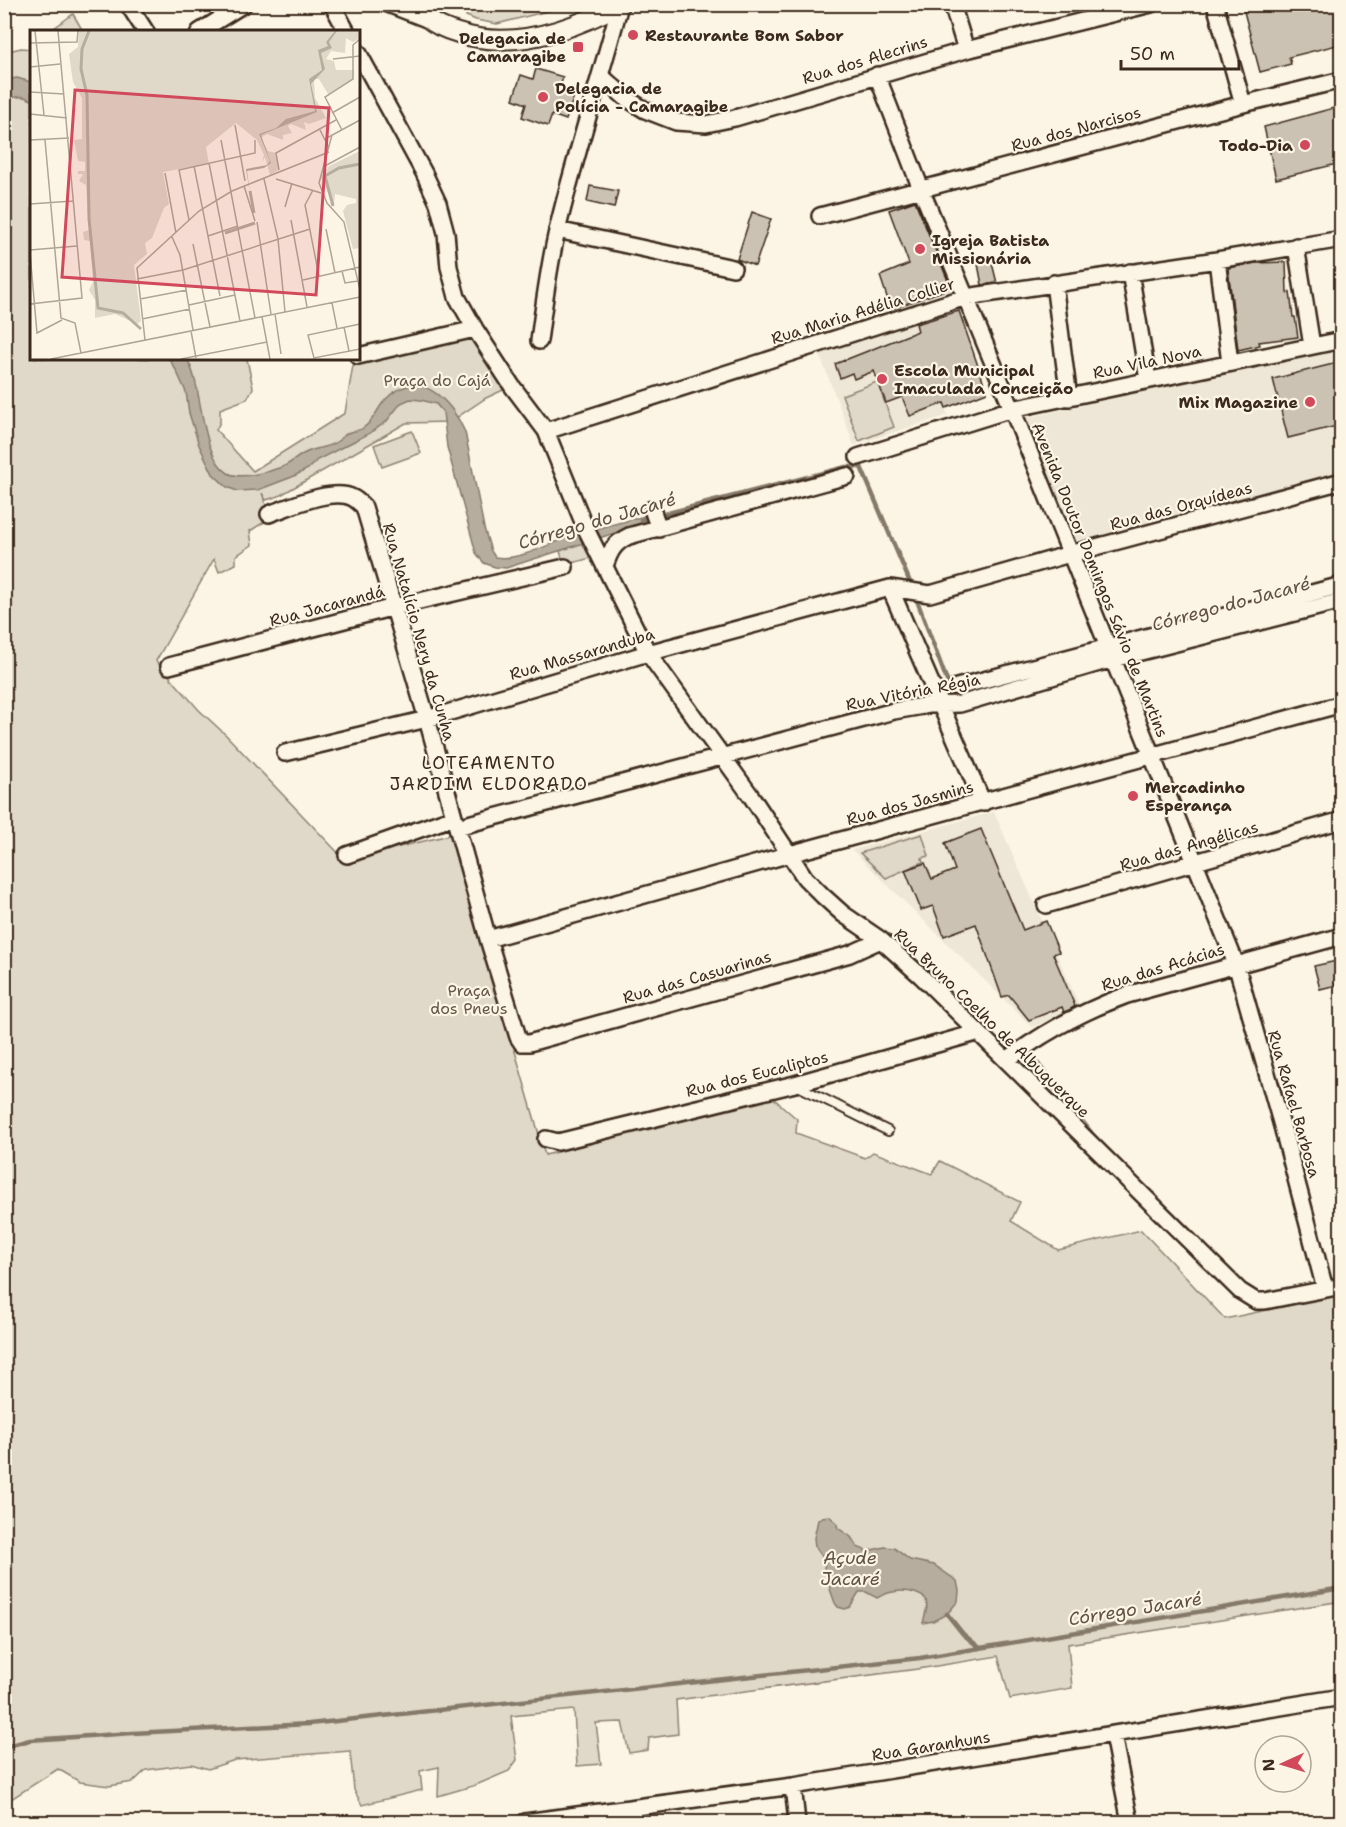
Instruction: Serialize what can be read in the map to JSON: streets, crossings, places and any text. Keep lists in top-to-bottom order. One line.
{"streets":{"street":["Rua dos Alecrins","Rua dos Narcisos","Rua Maria Adélia Collier","Rua Vila Nova","Rua das Orquídeas","Avenida Doutor Domingos Sávio de Martins","Rua Jacarandá","Rua Natalício Nery da Cunha","Rua Massaranduba","Rua Vitória Régia","Rua dos Jasmins","Rua das Angélicas","Rua das Acácias","Rua das Casuarinas","Rua Bruno Coelho de Albuquerque","Rua dos Eucaliptos","Rua Rafael Barbosa","Rua Garanhuns"]},"crossings":[["Rua dos Alecrins","Avenida Doutor Domingos Sávio de Martins"],["Rua dos Narcisos","Avenida Doutor Domingos Sávio de Martins"],["Rua Maria Adélia Collier","Avenida Doutor Domingos Sávio de Martins"],["Rua Maria Adélia Collier","Rua Bruno Coelho de Albuquerque"],["Rua Vila Nova","Avenida Doutor Domingos Sávio de Martins"],["Rua das Orquídeas","Avenida Doutor Domingos Sávio de Martins"],["Rua das Orquídeas","Rua Massaranduba"],["Avenida Doutor Domingos Sávio de Martins","Rua Vitória Régia"],["Avenida Doutor Domingos Sávio de Martins","Rua dos Jasmins"],["Avenida Doutor Domingos Sávio de Martins","Rua das Angélicas"],["Avenida Doutor Domingos Sávio de Martins","Rua das Acácias"],["Avenida Doutor Domingos Sávio de Martins","Rua Rafael Barbosa"],["Rua Jacarandá","Rua Natalício Nery da Cunha"],["Rua Natalício Nery da Cunha","Rua Massaranduba"],["Rua Natalício Nery da Cunha","Rua Vitória Régia"],["Rua Natalício Nery da Cunha","Rua dos Jasmins"],["Rua Natalício Nery da Cunha","Rua das Casuarinas"],["Rua Massaranduba","Rua Bruno Coelho de Albuquerque"],["Rua Vitória Régia","Rua Bruno Coelho de Albuquerque"],["Rua dos Jasmins","Rua Bruno Coelho de Albuquerque"],["Rua das Acácias","Rua Bruno Coelho de Albuquerque"],["Rua das Acácias","Rua Rafael Barbosa"],["Rua das Casuarinas","Rua Bruno Coelho de Albuquerque"],["Rua Bruno Coelho de Albuquerque","Rua dos Eucaliptos"],["Rua Bruno Coelho de Albuquerque","Rua Rafael Barbosa"]],"districts":["LOTEAMENTO JARDIM ELDORADO"],"water":["Córrego do Jacaré","Açude Jacaré","Córrego Jacaré"],"parks":["Praça do Cajá","Praça dos Pneus"],"places":{"other":["Restaurante Bom Sabor","Delegacia de Polícia - Camaragibe","Todo-Dia","Igreja Batista Missionária","Escola Municipal Imaculada Conceição","Mix Magazine","Mercadinho Esperança"],"transit":["Delegacia de Camaragibe"]},"scale_bar":"50 m","north":"left"}
